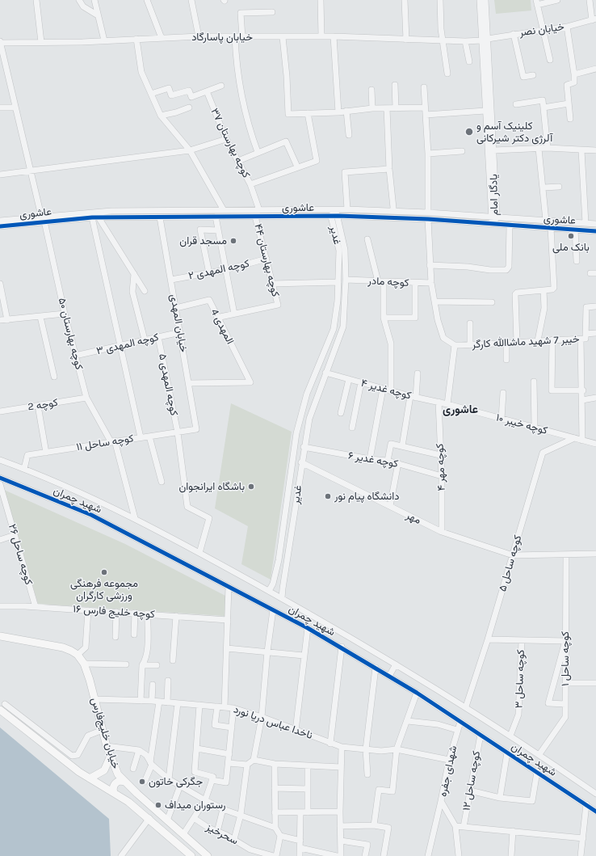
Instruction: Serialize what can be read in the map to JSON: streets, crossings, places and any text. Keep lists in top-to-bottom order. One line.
{"streets":{"main road":["خیابان خلیج‌فارس"],"street":["خیابان نصر","خیابان پاسارگاد","کوچه بهارستان ۳۷","یادگار امام","عاشوری","غدیر","کوچه بهارستان ۴۴","کوچه المهدی ۲","کوچه مادر","خیابان المهدی","المهدی 4","کوچه بهارستان ۵۰","خیبر 7 شهید ماشاالله کارگر","کوچه المهدی ۳","کوچه المهدی ۵","کوچه غدیر ۴","کوچه 2","کوچه خیبر ۱۰","کوچه ساحل ۱۱","کوچه غدیر ۶","کوچه مهر ۴","شهید چمران","مهر","کوچه ساحل ۲۶","کوچه ساحل ۵","کوچه خلیج فارس ۱۶","کوچه ساحل ۱","کوچه ساحل ۳","ناخدا عباس دریا نورد","شهدای جفره","کوچه ساحل ۱۲","سحرخیز"]},"crossings":[["خیابان نصر","خیابان پاسارگاد"],["خیابان نصر","یادگار امام"],["خیابان پاسارگاد","کوچه بهارستان ۵۰"],["کوچه بهارستان ۳۷","عاشوری"],["یادگار امام","عاشوری"],["عاشوری","غدیر"],["عاشوری","کوچه بهارستان ۴۴"],["عاشوری","خیابان المهدی"],["عاشوری","کوچه بهارستان ۵۰"],["غدیر","کوچه مادر"],["غدیر","کوچه غدیر ۴"],["غدیر","کوچه غدیر ۶"],["غدیر","شهید چمران"],["غدیر","مهر"],["کوچه بهارستان ۴۴","کوچه المهدی ۲"],["کوچه المهدی ۲","خیابان المهدی"],["خیابان المهدی","المهدی 4"],["خیابان المهدی","کوچه المهدی ۳"],["خیابان المهدی","کوچه ساحل ۱۱"],["کوچه بهارستان ۵۰","کوچه المهدی ۳"],["کوچه بهارستان ۵۰","کوچه 2"],["کوچه بهارستان ۵۰","کوچه ساحل ۱۱"],["کوچه بهارستان ۵۰","شهید چمران"],["کوچه المهدی ۳","کوچه المهدی ۵"],["کوچه المهدی ۵","کوچه ساحل ۱۱"],["کوچه المهدی ۵","شهید چمران"],["کوچه غدیر ۴","کوچه خیبر ۱۰"],["کوچه غدیر ۴","کوچه مهر ۴"],["کوچه خیبر ۱۰","کوچه ساحل ۵"],["کوچه ساحل ۱۱","شهید چمران"],["کوچه غدیر ۶","کوچه مهر ۴"],["کوچه مهر ۴","مهر"],["شهید چمران","کوچه ساحل ۵"],["شهید چمران","کوچه ساحل ۱"],["شهید چمران","کوچه ساحل ۳"],["شهید چمران","شهدای جفره"],["شهید چمران","کوچه ساحل ۱۲"],["مهر","کوچه ساحل ۵"],["مهر","کوچه ساحل ۱"],["کوچه ساحل ۲۶","کوچه خلیج فارس ۱۶"],["ناخدا عباس دریا نورد","خیابان خلیج‌فارس"],["ناخدا عباس دریا نورد","شهدای جفره"]],"districts":["عاشوری"],"places":["کلینیک آسم و آلرژی دکتر شیرکانی","بانک ملی","مسجد قران","باشگاه ایرانجوان","دانشگاه پیام نور","مجموعه فرهنگی ورزشی کارگران","جگرکی خاتون","رستوران میداف"]}
